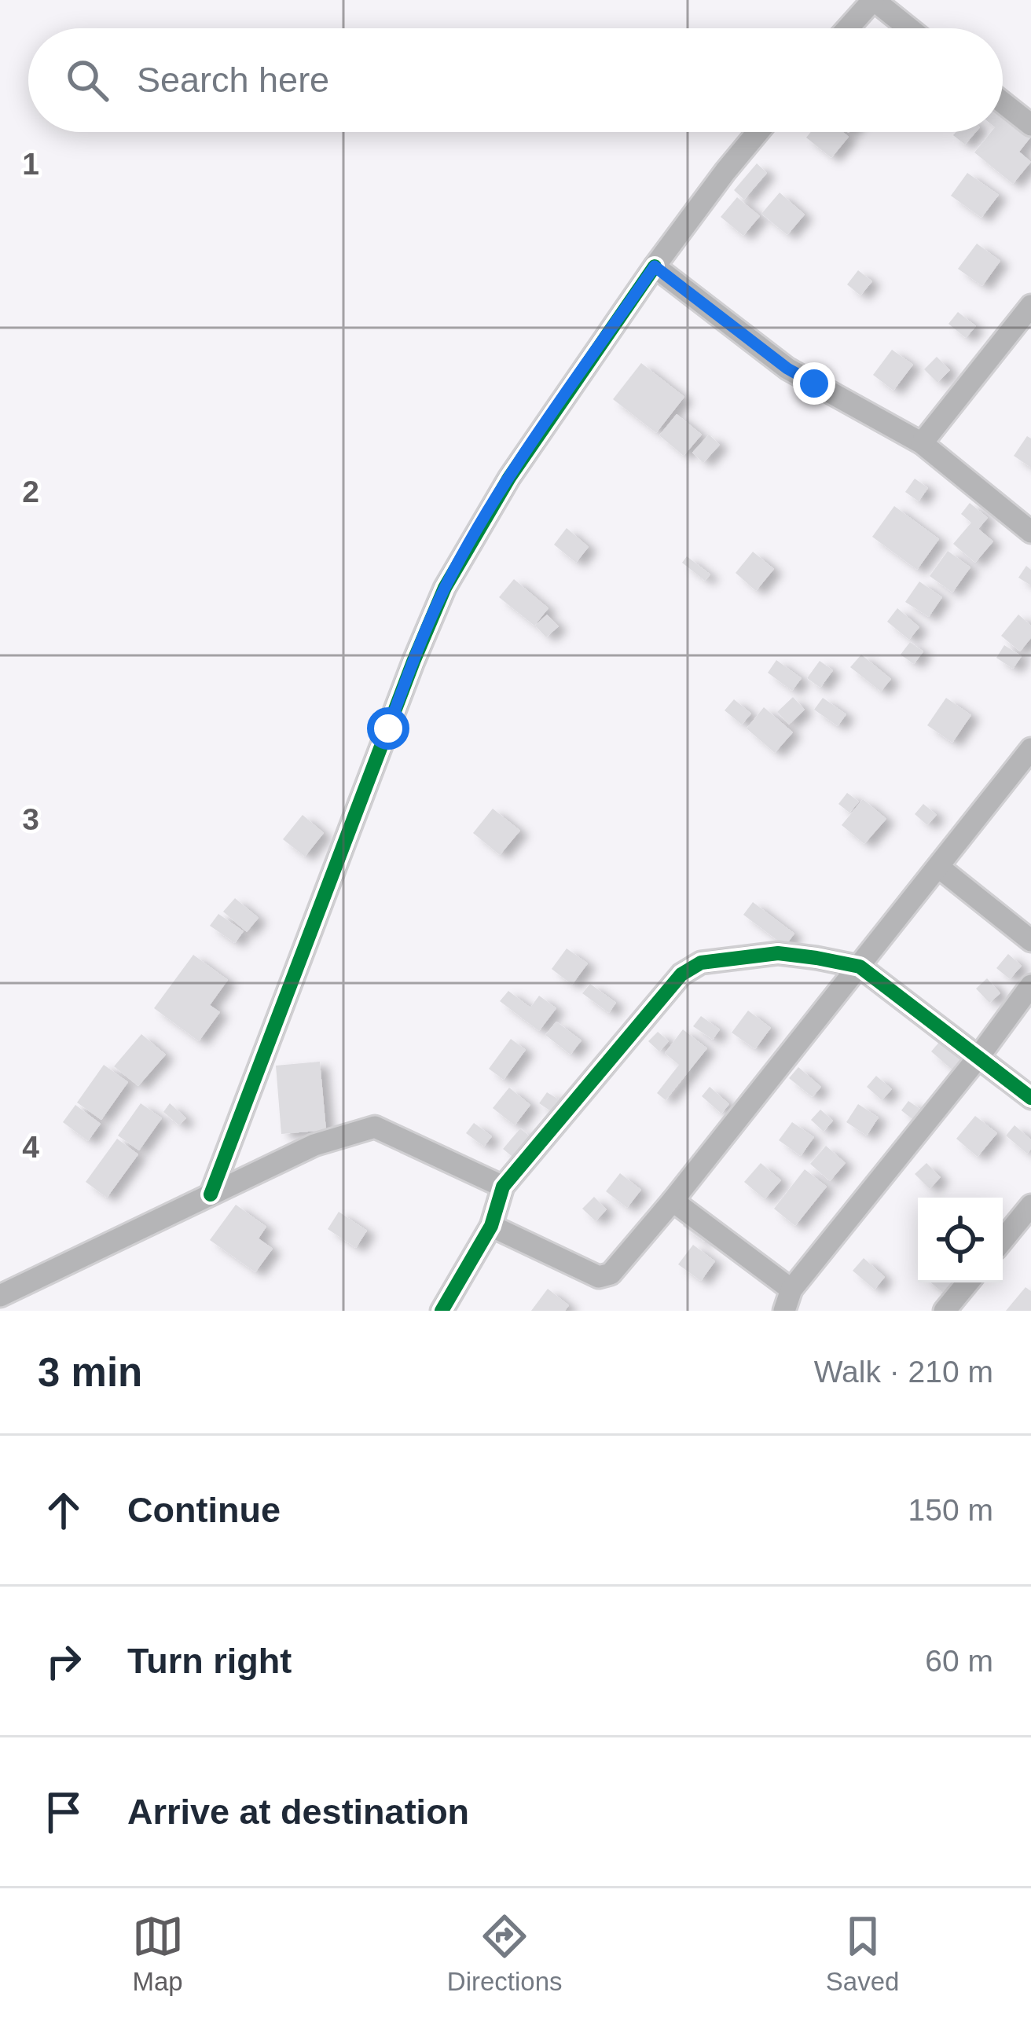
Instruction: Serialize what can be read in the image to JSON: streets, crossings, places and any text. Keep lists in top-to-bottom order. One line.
{"page":{"search":"Search here","heading":["3 min","Walk · 210 m"],"list":[["Continue","150 m"],["Turn right","60 m"],"Arrive at destination"],"nav":["Map","Directions","Saved"]},"grid":{"rows":["1","2","3","4"]}}
